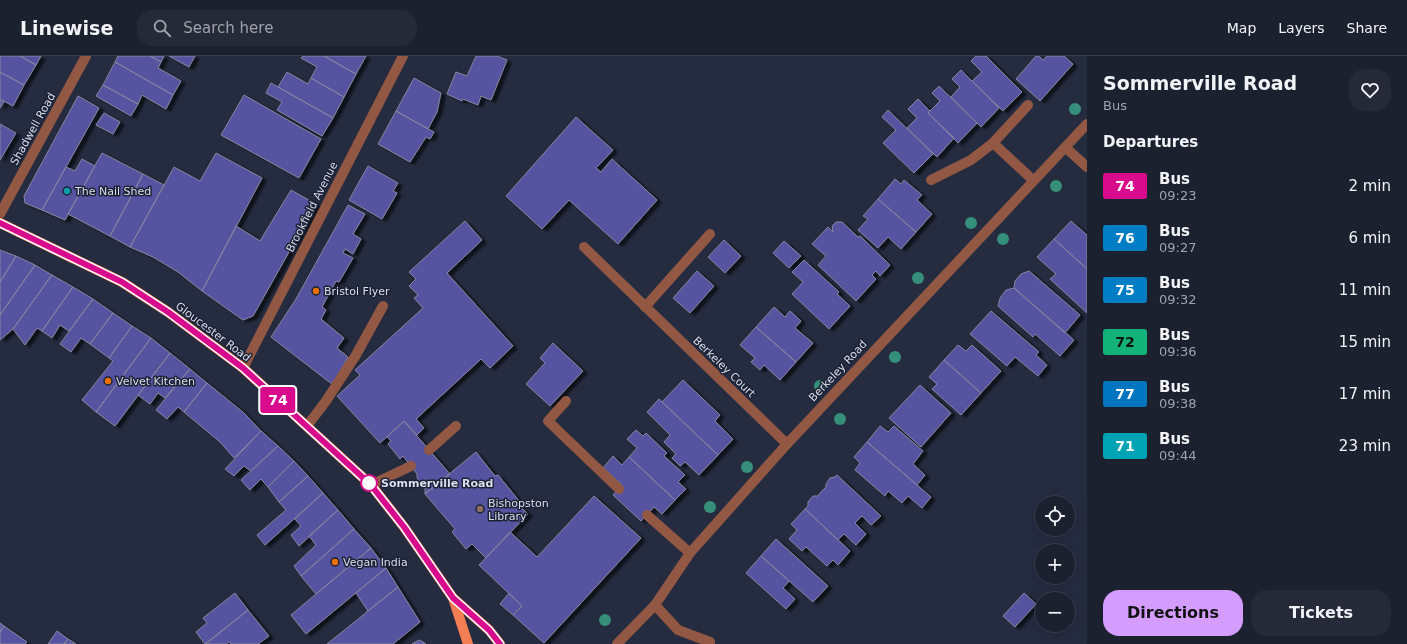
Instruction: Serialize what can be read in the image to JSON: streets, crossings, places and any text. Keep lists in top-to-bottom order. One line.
{"streets":{"main road":["Gloucester Road"],"street":["Shadwell Road","Brookfield Avenue","Berkeley Court","Berkeley Road"]},"crossings":[["Brookfield Avenue","Gloucester Road"],["Berkeley Court","Berkeley Road"]],"places":["The Nail Shed","Bristol Flyer","Velvet Kitchen","Sommerville Road","Bishopston Library","Vegan India"],"lines":["bus line 74"],"page":{"header":"Linewise","search":"Search here","nav":["Map","Layers","Share"],"on_map":"74","heading":[["Sommerville Road","Bus"],"Departures"],"list":[{"mark":"74","name":"Bus","note":"09:23","value":"2 min"},{"mark":"76","name":"Bus","note":"09:27","value":"6 min"},{"mark":"75","name":"Bus","note":"09:32","value":"11 min"},{"mark":"72","name":"Bus","note":"09:36","value":"15 min"},{"mark":"77","name":"Bus","note":"09:38","value":"17 min"},{"mark":"71","name":"Bus","note":"09:44","value":"23 min"}],"map_buttons":["+","−"],"buttons":["Directions","Tickets"]}}
